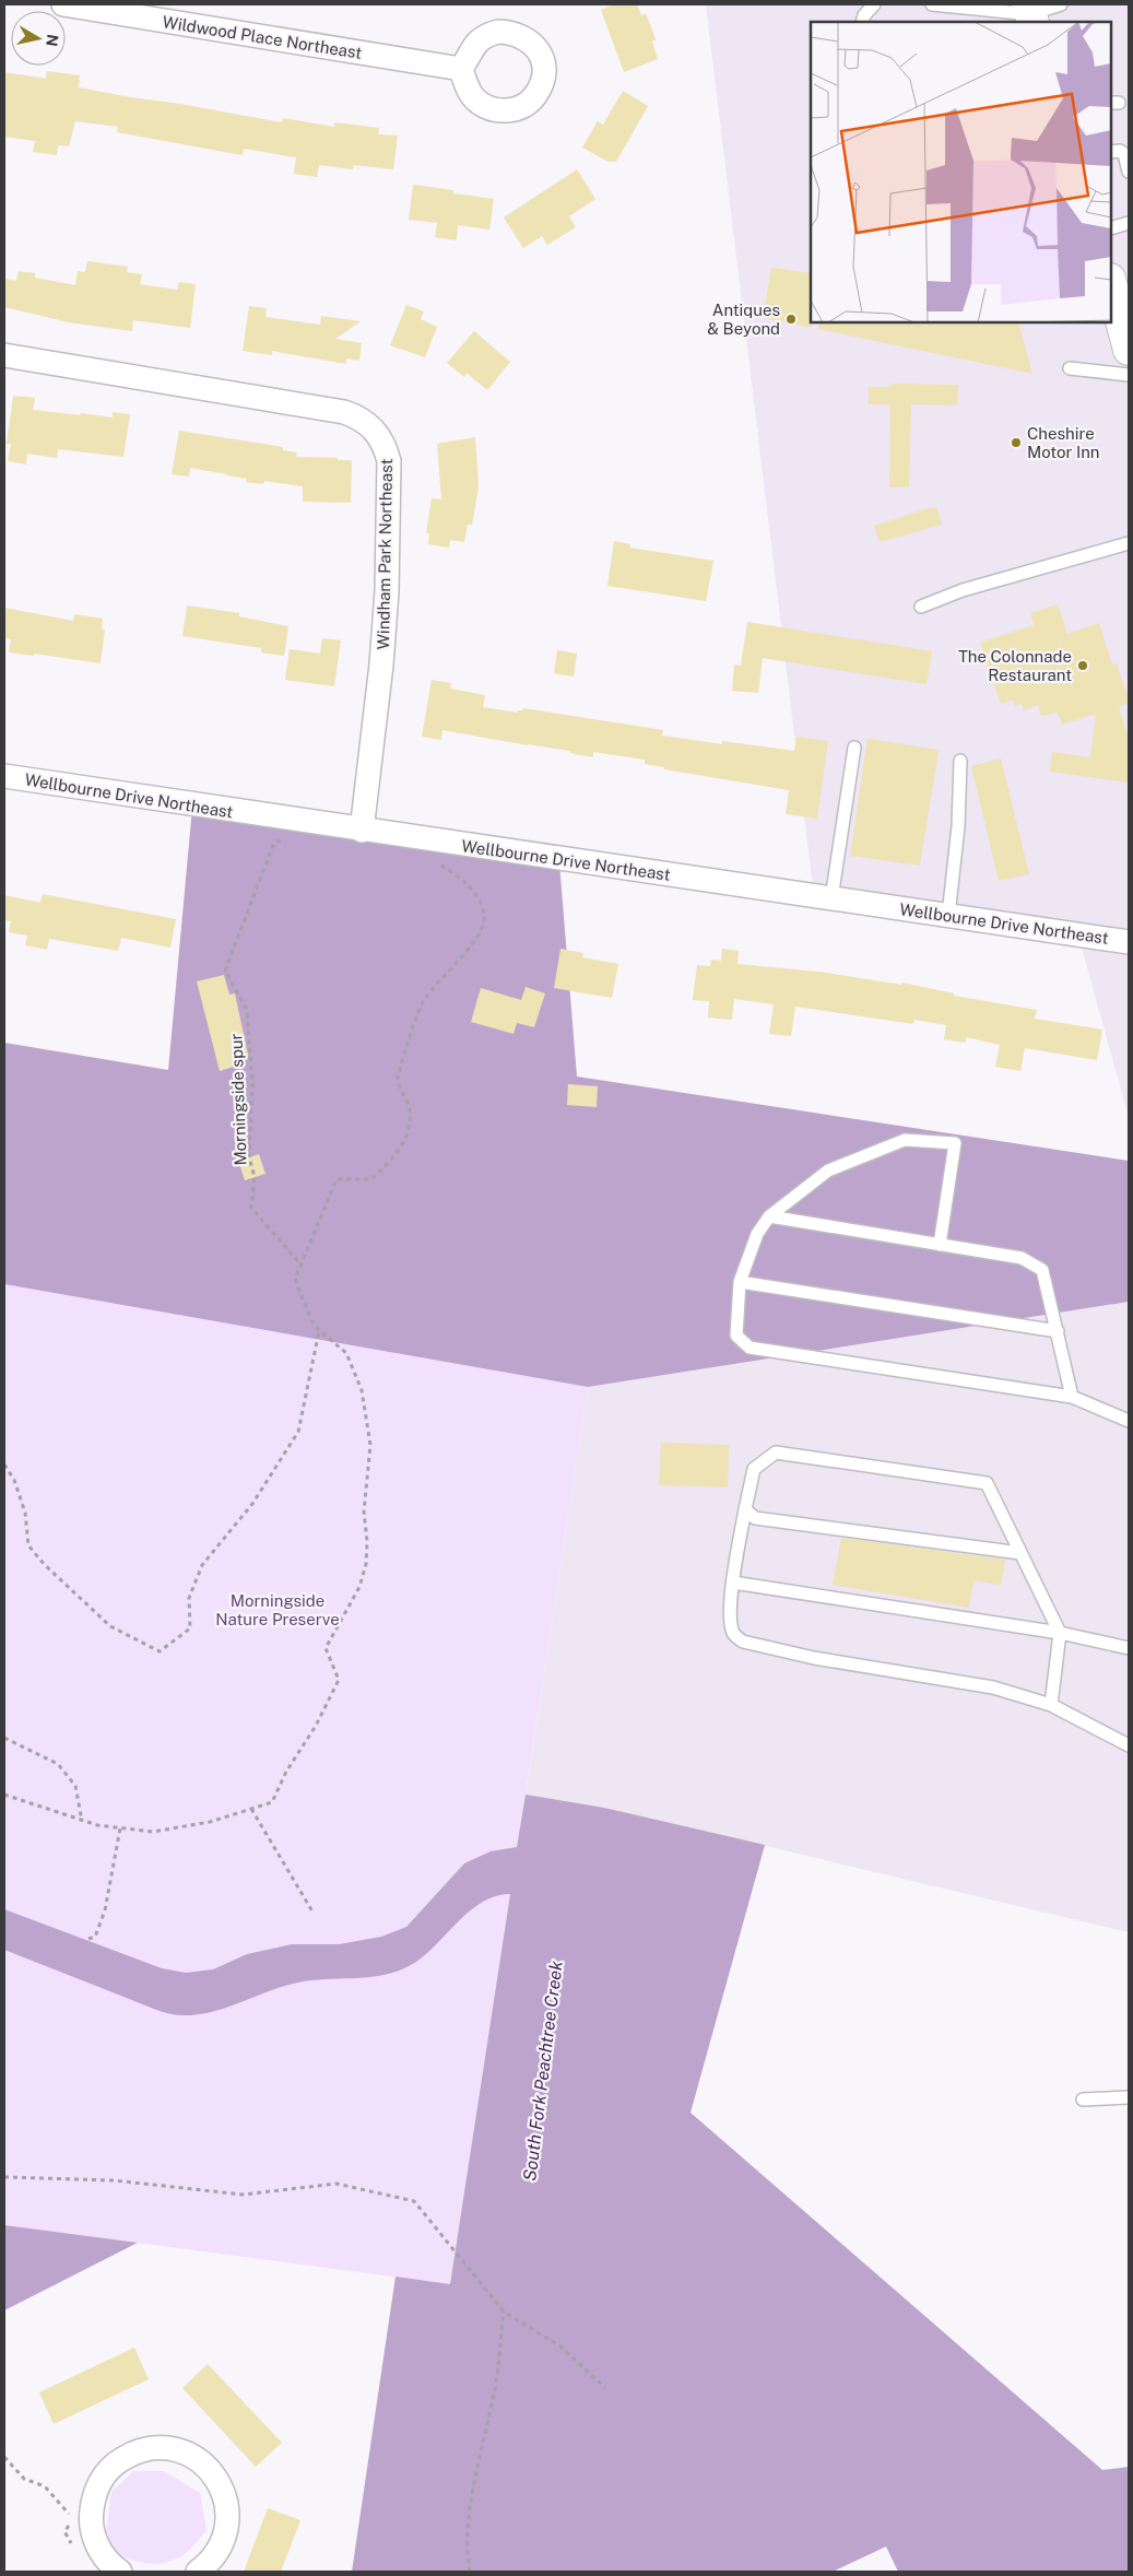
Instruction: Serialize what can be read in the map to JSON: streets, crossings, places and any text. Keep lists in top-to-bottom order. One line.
{"streets":{"street":["Wildwood Place Northeast","Windham Park Northeast","Wellbourne Drive Northeast"],"path":["Morningside spur"]},"crossings":[["Windham Park Northeast","Wellbourne Drive Northeast"]],"water":["South Fork Peachtree Creek"],"parks":["Morningside Nature Preserve"],"places":["Antiques & Beyond","Cheshire Motor Inn","The Colonnade Restaurant"],"north":"right"}
